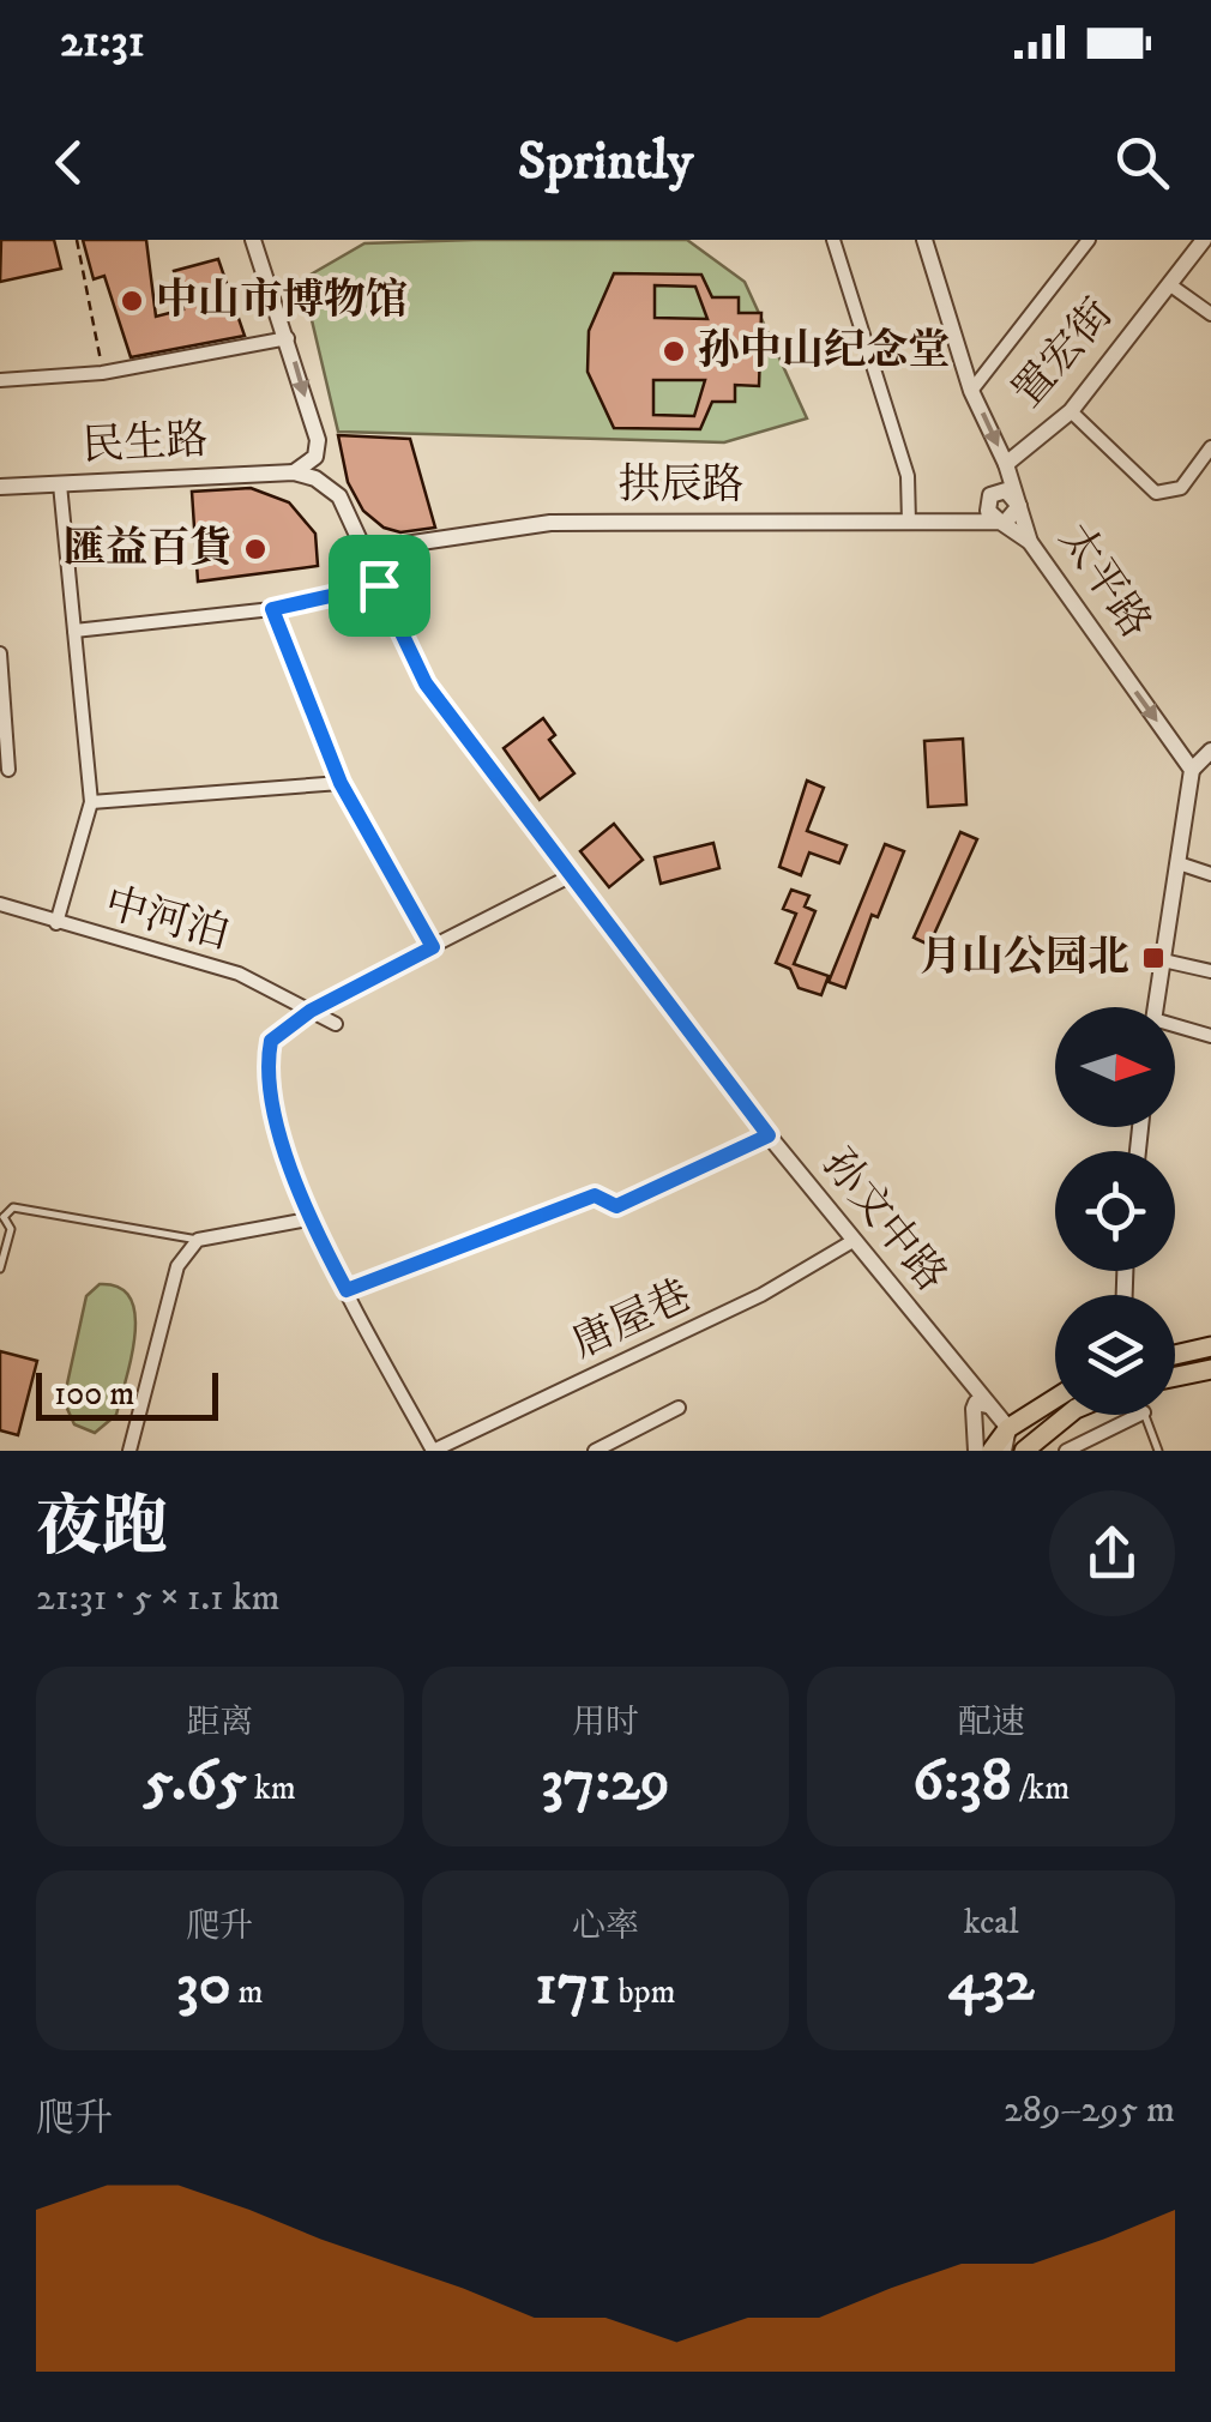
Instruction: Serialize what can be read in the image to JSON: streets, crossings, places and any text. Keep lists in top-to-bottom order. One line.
{"streets":{"street":["置宏街","民生路","拱辰路","太平路","中河泊","孙文中路","唐屋巷"]},"crossings":[["置宏街","太平路"],["民生路","孙文中路"],["拱辰路","孙文中路"],["孙文中路","唐屋巷"]],"one_way":["太平路"],"places":{"other":["中山市博物馆","孙中山纪念堂","匯益百貨"],"transit":["月山公园北"]},"scale_bar":"100 m","north":"right","page":{"status":"21:31","header":"Sprintly","scale":"100 m","heading":["夜跑","21:31 · 5 × 1.1 km"],"stats":[["距离","5.65 km"],["用时","37:29"],["配速","6:38 /km"],["爬升","30 m"],["心率","171 bpm"],["kcal","432"]],"chart":["爬升","289–295 m"]}}
